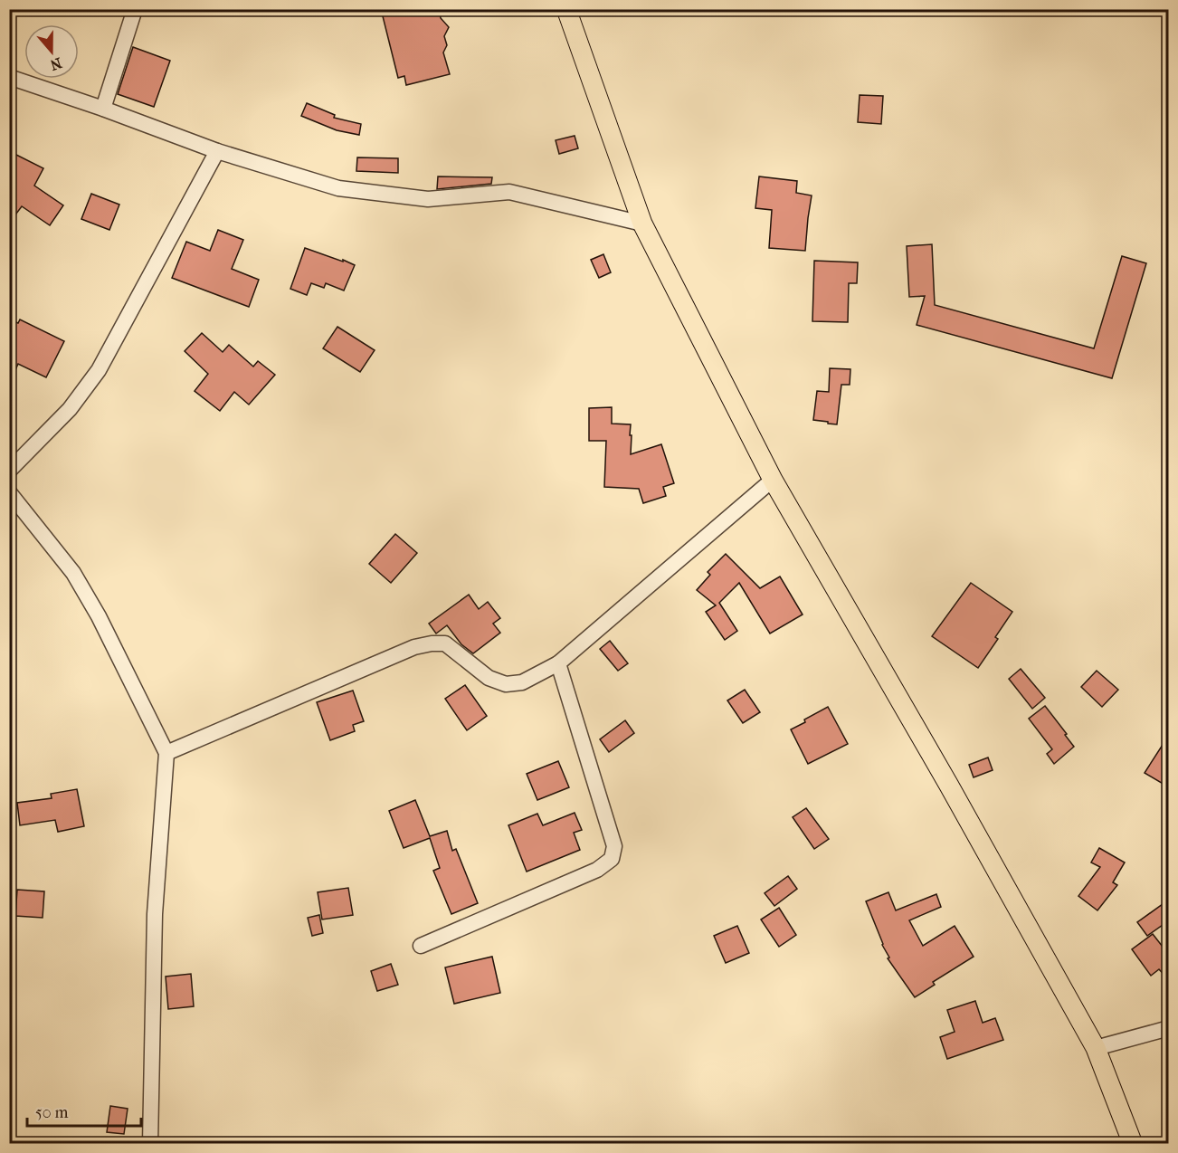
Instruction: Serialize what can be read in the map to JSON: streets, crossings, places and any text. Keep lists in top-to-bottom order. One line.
{"scale_bar":"50 m","north":"bottom"}
